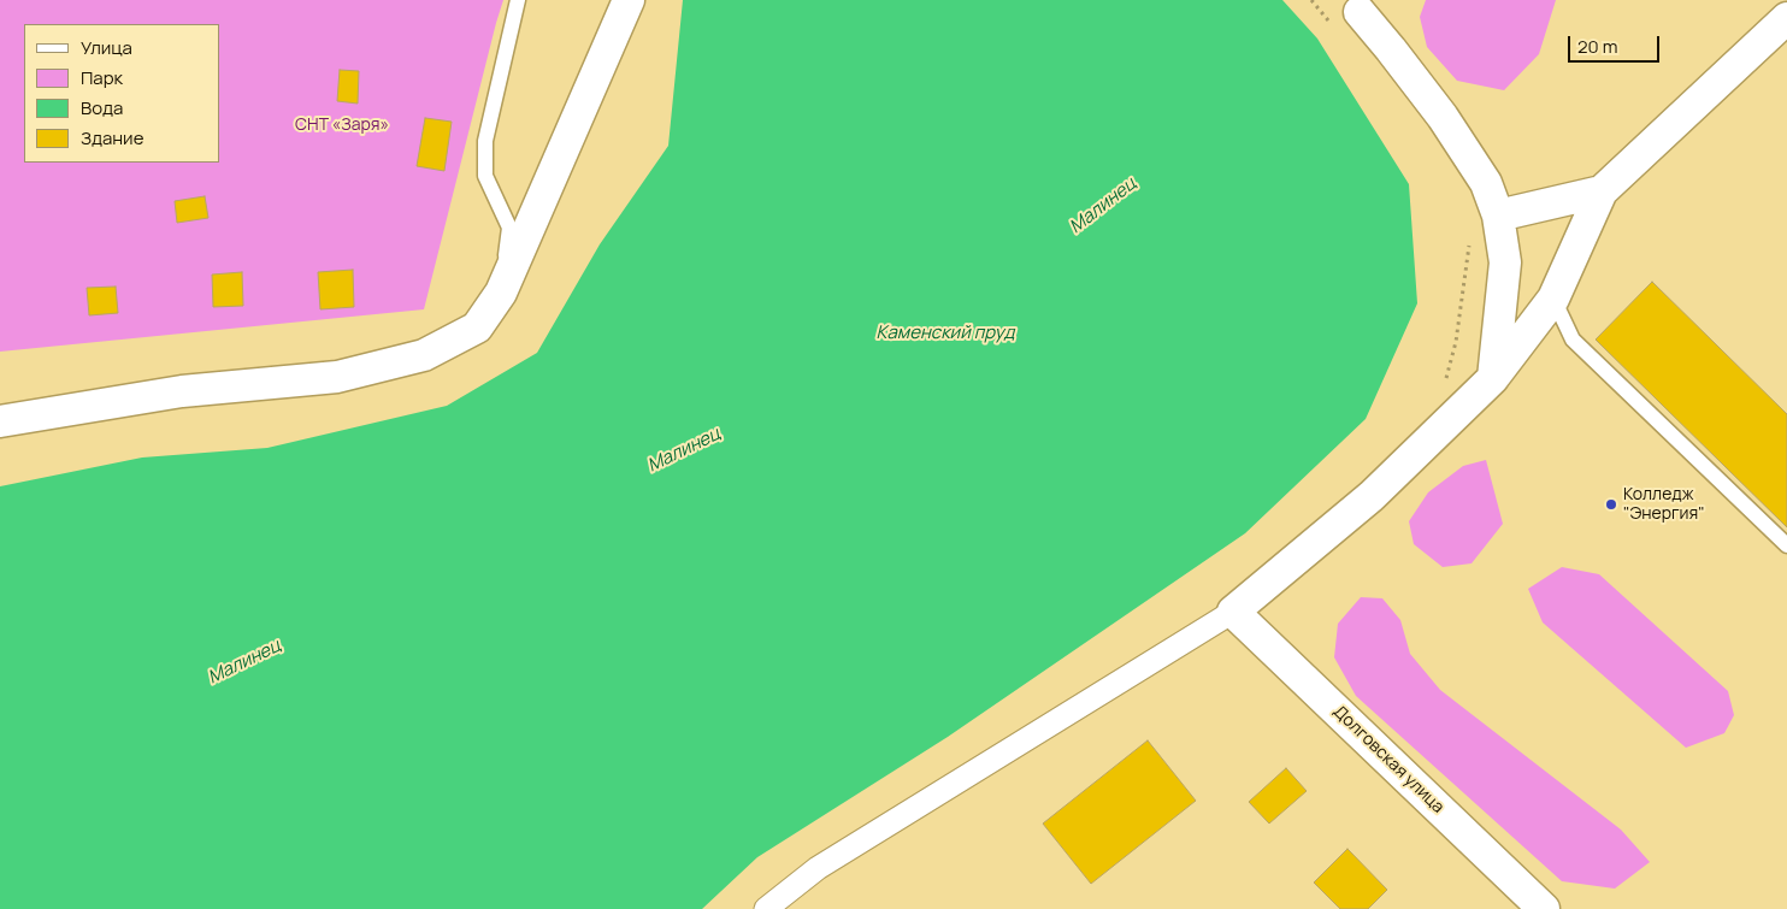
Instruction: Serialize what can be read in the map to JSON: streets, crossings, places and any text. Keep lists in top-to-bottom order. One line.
{"streets":{"street":["Долговская улица"]},"water":["Малинец","Каменский пруд"],"parks":["СНТ «Заря»"],"places":["Колледж \"Энергия\""],"legend":["Улица","Парк","Вода","Здание"],"scale_bar":"20 m"}
